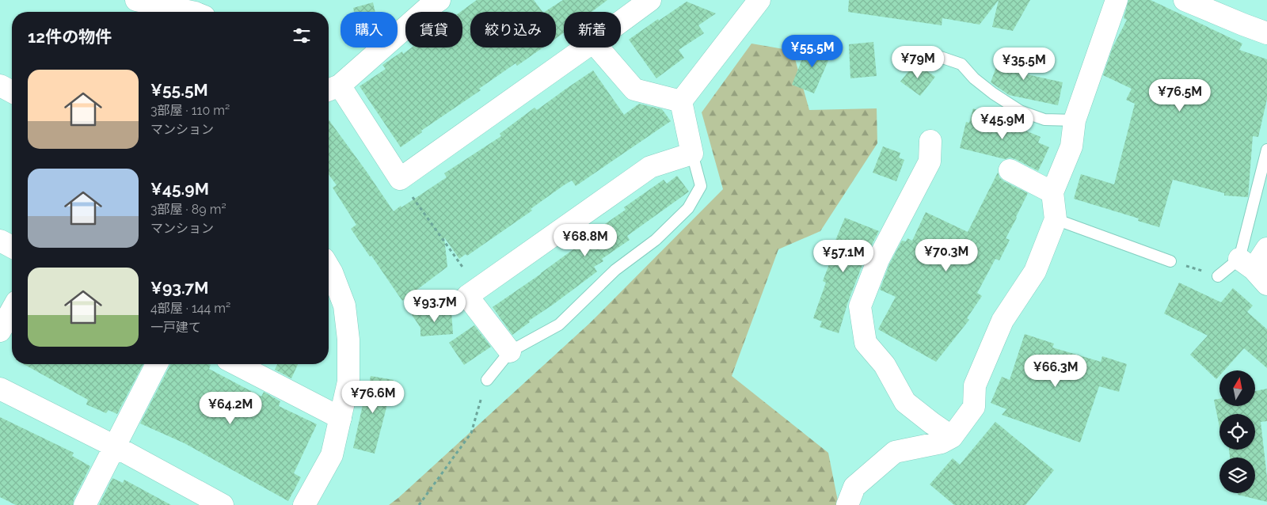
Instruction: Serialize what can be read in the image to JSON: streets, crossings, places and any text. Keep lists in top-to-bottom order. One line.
{"north":"top","page":{"chip":["購入","賃貸","絞り込み","新着"],"heading":"12件の物件","price":["¥55.5M","¥79M","¥35.5M","¥76.5M","¥45.9M","¥68.8M","¥70.3M","¥57.1M","¥93.7M","¥66.3M","¥76.6M","¥64.2M"],"list":[{"name":"¥55.5M","note":"3部屋 · 110 m² · マンション"},{"name":"¥45.9M","note":"3部屋 · 89 m² · マンション"},{"name":"¥93.7M","note":"4部屋 · 144 m² · 一戸建て"}]}}
